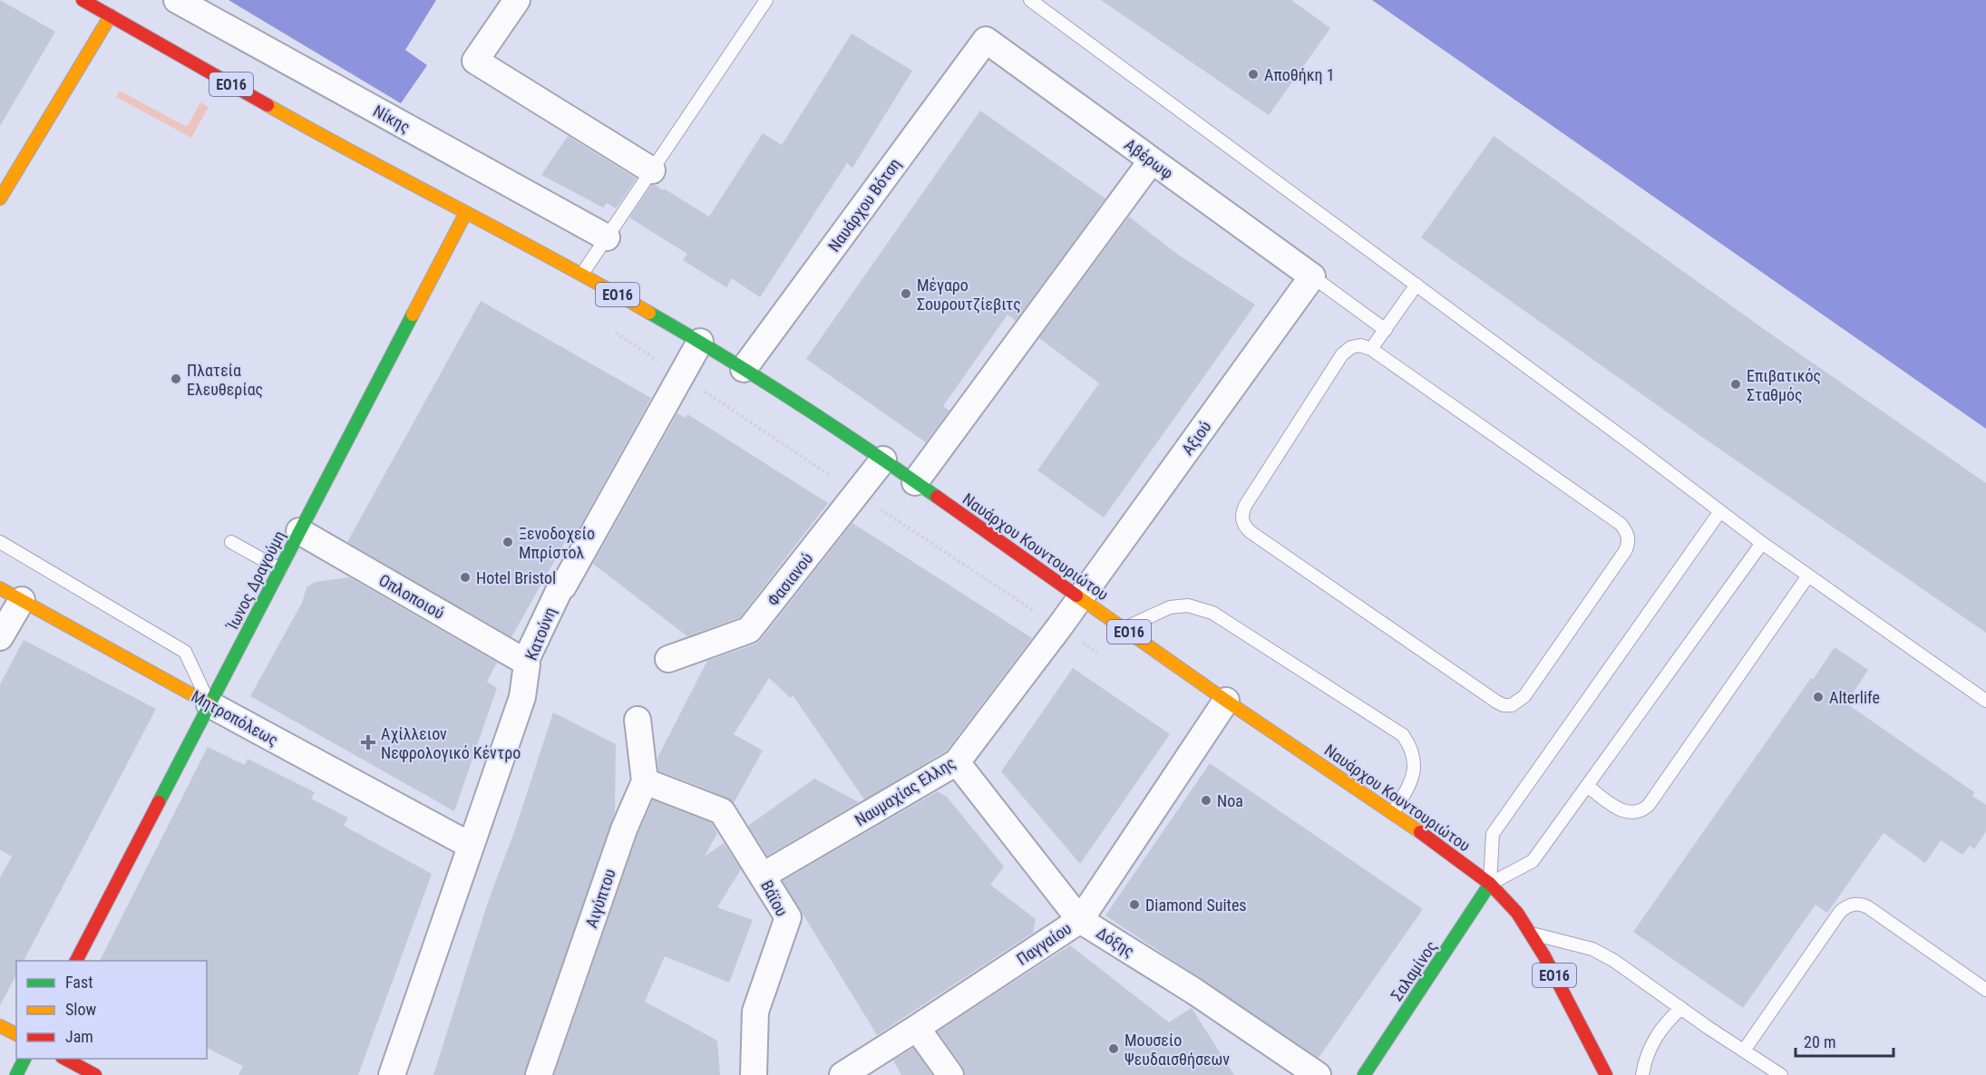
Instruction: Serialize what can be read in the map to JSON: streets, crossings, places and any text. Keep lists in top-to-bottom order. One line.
{"streets":{"main road":["ΕΟ16","Ναυάρχου Κουντουριώτου","Ίωνος Δραγούμη","Μητροπόλεως","Σαλαμίνος"],"street":["Νίκης","Αβέρωφ","Ναυάρχου Βότση","Αξιού","Φασιανού","Οπλοποιού","Κατούνη","Ναυμαχίας Ελλης","Αιγύπτου","Βάϊου","Δόξης","Παγγαίου"]},"crossings":[["ΕΟ16","Ναυάρχου Κουντουριώτου"],["ΕΟ16","Ίωνος Δραγούμη"],["Αβέρωφ","Ναυάρχου Βότση"],["Αβέρωφ","Αξιού"],["Ναυάρχου Βότση","Ναυάρχου Κουντουριώτου"],["Αξιού","Ναυάρχου Κουντουριώτου"],["Αξιού","Ναυμαχίας Ελλης"],["Ναυάρχου Κουντουριώτου","Φασιανού"],["Ναυάρχου Κουντουριώτου","Ίωνος Δραγούμη"],["Ναυάρχου Κουντουριώτου","Κατούνη"],["Ναυάρχου Κουντουριώτου","Ναυμαχίας Ελλης"],["Ναυάρχου Κουντουριώτου","Παγγαίου"],["Ναυάρχου Κουντουριώτου","Σαλαμίνος"],["Ίωνος Δραγούμη","Οπλοποιού"],["Ίωνος Δραγούμη","Μητροπόλεως"],["Οπλοποιού","Κατούνη"],["Κατούνη","Μητροπόλεως"],["Ναυμαχίας Ελλης","Βάϊου"],["Ναυμαχίας Ελλης","Δόξης"],["Αιγύπτου","Βάϊου"],["Δόξης","Παγγαίου"]],"places":{"other":["Αποθήκη 1","Μέγαρο Σουρουτζίεβιτς","Πλατεία Ελευθερίας","Επιβατικός Σταθμός","Ξενοδοχείο Μπρίστολ","Hotel Bristol","Alterlife","Noa","Diamond Suites","Μουσείο Ψευδαισθήσεων"],"health":["Αχίλλειον Νεφρολογικό Κέντρο"]},"legend":["Fast","Slow","Jam"],"scale_bar":"20 m"}
